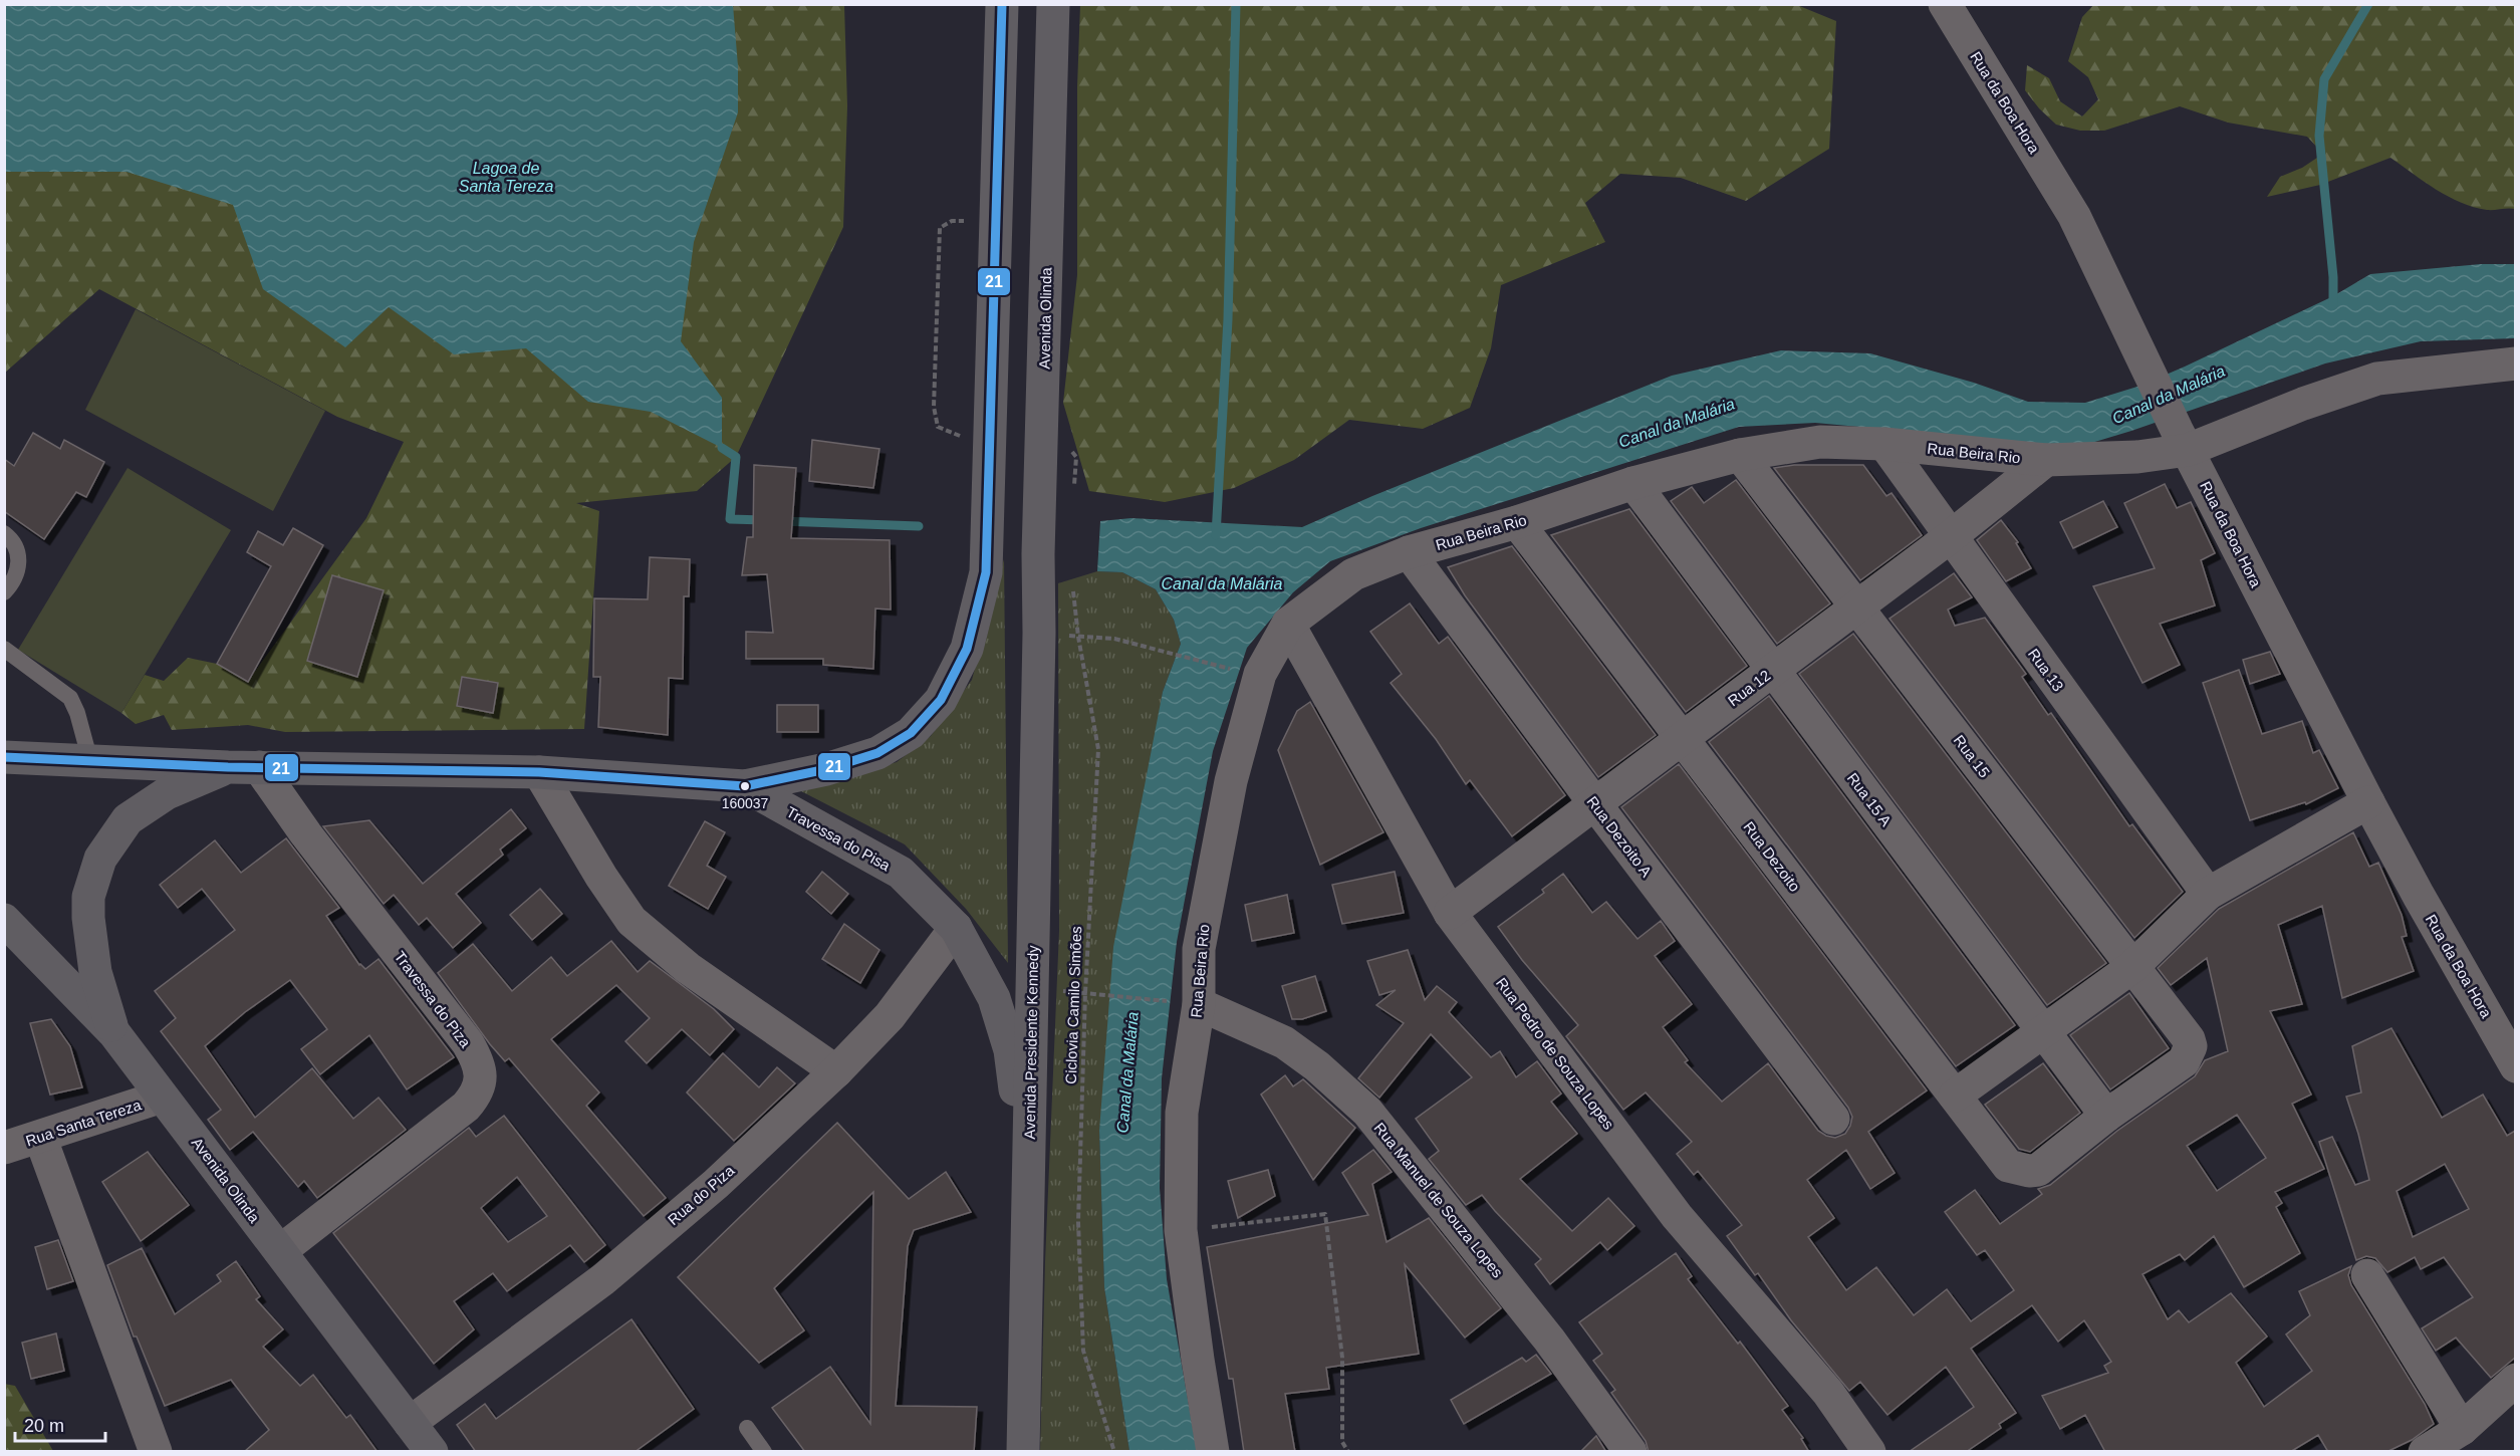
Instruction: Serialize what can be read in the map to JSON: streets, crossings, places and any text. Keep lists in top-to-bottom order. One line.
{"streets":{"main road":["Avenida Olinda","Travessa do Pisa","Avenida Presidente Kennedy"],"street":["Rua da Boa Hora","Rua Beira Rio","Rua 13","Rua 12","Rua 15","Rua 15 A","Rua Dezoito A","Rua Dezoito","Travessa do Piza","Rua Pedro de Souza Lopes","Rua Santa Tereza","Rua do Piza","Rua Manuel de Souza Lopes"],"path":["Ciclovia Camilo Simões"]},"crossings":[["Rua da Boa Hora","Rua Beira Rio"],["Avenida Olinda","Travessa do Piza"],["Avenida Olinda","Avenida Presidente Kennedy"],["Avenida Olinda","Rua Santa Tereza"],["Avenida Olinda","Rua do Piza"],["Rua Beira Rio","Rua 13"],["Rua Beira Rio","Rua 12"],["Rua Beira Rio","Rua 15"],["Rua Beira Rio","Rua 15 A"],["Rua Beira Rio","Rua Dezoito A"],["Rua Beira Rio","Rua Dezoito"],["Rua Beira Rio","Rua Pedro de Souza Lopes"],["Rua Beira Rio","Rua Manuel de Souza Lopes"],["Rua 13","Rua 12"],["Rua 12","Rua 15"],["Rua 12","Rua 15 A"],["Rua 12","Rua Dezoito A"],["Rua 12","Rua Dezoito"],["Rua 12","Rua Pedro de Souza Lopes"],["Rua 15","Rua 15 A"],["Rua 15","Rua Dezoito"],["Rua 15 A","Rua Dezoito"],["Travessa do Pisa","Avenida Presidente Kennedy"],["Travessa do Pisa","Rua do Piza"]],"water":["Lagoa de Santa Tereza","Canal da Malária"],"places":["160037"],"lines":["transit line 21"],"scale_bar":"20 m"}
